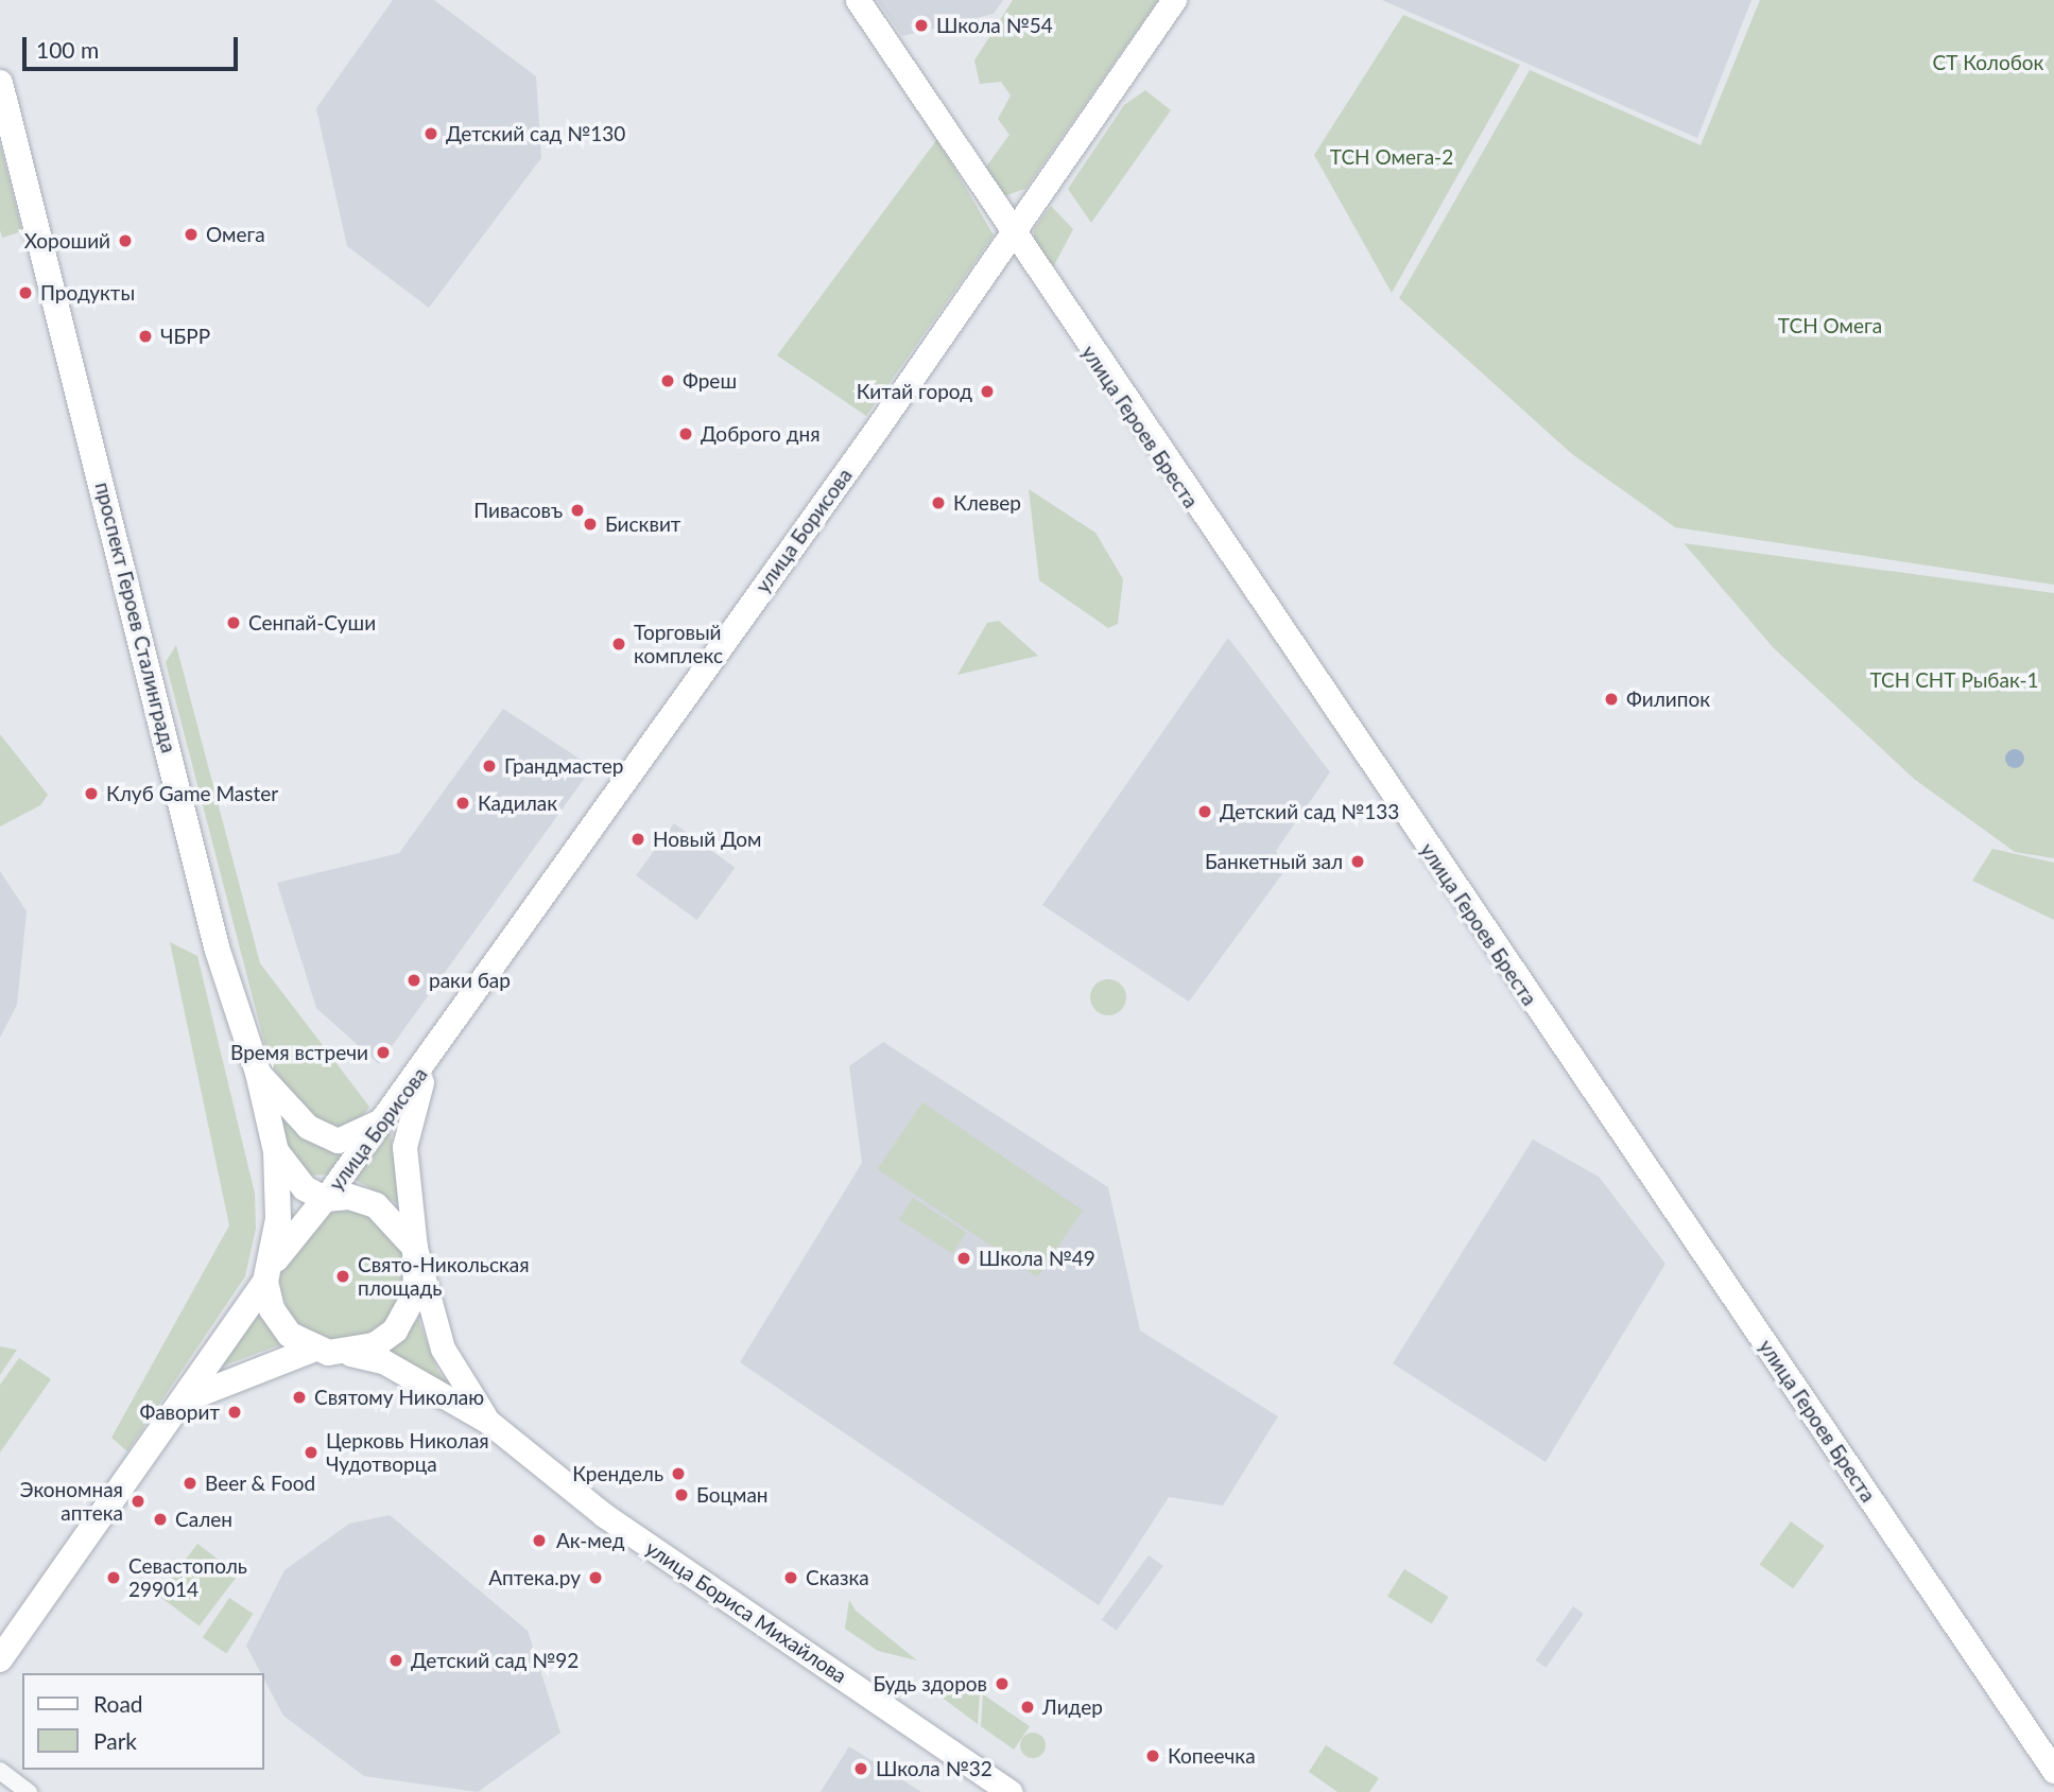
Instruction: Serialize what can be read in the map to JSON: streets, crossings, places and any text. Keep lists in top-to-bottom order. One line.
{"streets":{"main road":["проспект Героев Сталинграда"],"street":["улица Героев Бреста","улица Борисова","улица Бориса Михайлова"]},"crossings":[["улица Героев Бреста","улица Борисова"],["улица Борисова","проспект Героев Сталинграда"],["улица Борисова","улица Бориса Михайлова"],["проспект Героев Сталинграда","улица Бориса Михайлова"]],"parks":["СТ Колобок","ТСН Омега-2","ТСН Омега","ТСН СНТ Рыбак-1"],"places":["Школа №54","Детский сад №130","Омега","Хороший","Продукты","ЧБРР","Фреш","Китай город","Доброго дня","Клевер","Пивасовъ","Бисквит","Сенпай-Суши","Торговый комплекс","Филипок","Грандмастер","Клуб Game Master","Кадилак","Детский сад №133","Новый Дом","Банкетный зал","раки бар","Время встречи","Школа №49","Свято-Никольская площадь","Святому Николаю","Фаворит","Церковь Николая Чудотворца","Крендель","Beer & Food","Боцман","Экономная аптека","Сален","Ак-мед","Севастополь 299014","Аптека.ру","Сказка","Детский сад №92","Будь здоров","Лидер","Копеечка","Школа №32"],"legend":["Road","Park"],"scale_bar":"100 m"}
